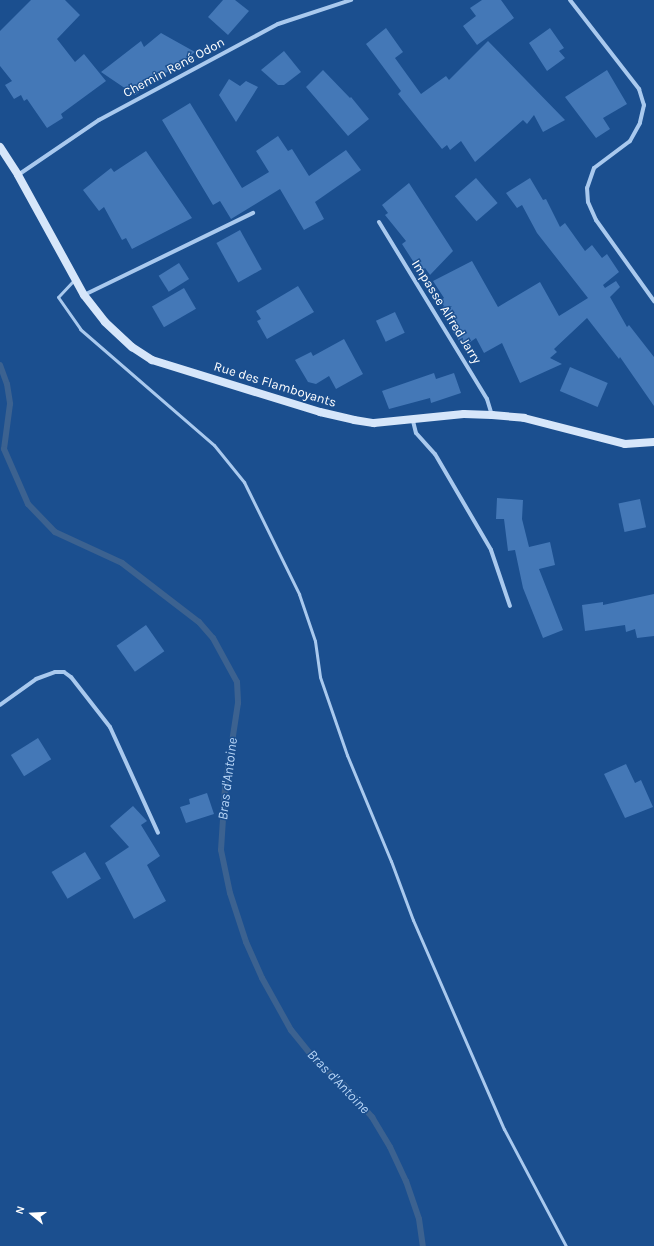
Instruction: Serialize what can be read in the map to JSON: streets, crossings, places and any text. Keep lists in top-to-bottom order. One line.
{"streets":{"main road":["Rue des Flamboyants"],"street":["Chemin René Odon","Impasse Alfred Jarry"]},"crossings":[["Chemin René Odon","Rue des Flamboyants"],["Impasse Alfred Jarry","Rue des Flamboyants"]],"water":["Bras d'Antoine"],"north":"left"}
